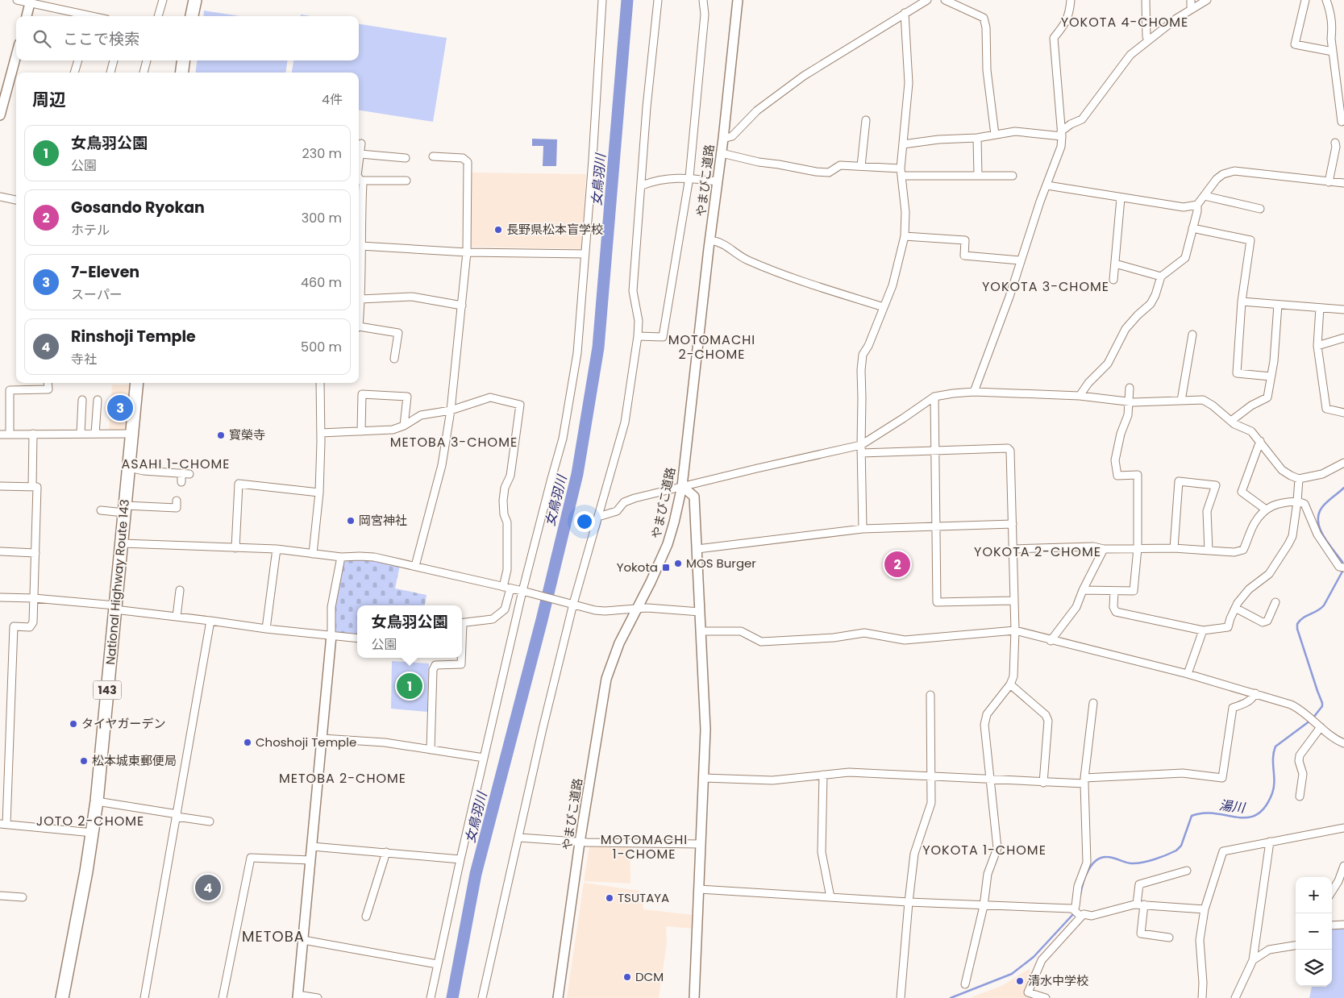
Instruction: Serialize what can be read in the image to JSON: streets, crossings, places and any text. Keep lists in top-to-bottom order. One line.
{"streets":{"highway":["National Highway Route 143","143"],"street":["やまびこ道路"]},"districts":["YOKOTA 4-CHOME","YOKOTA 3-CHOME","MOTOMACHI 2-CHOME","METOBA 3-CHOME","ASAHI 1-CHOME","YOKOTA 2-CHOME","METOBA 2-CHOME","JOTO 2-CHOME","MOTOMACHI 1-CHOME","YOKOTA 1-CHOME","METOBA"],"water":["女鳥羽川","湯川"],"places":{"other":["長野県松本盲学校","寳榮寺","岡宮神社","MOS Burger","タイヤガーデン","Choshoji Temple","松本城東郵便局","TSUTAYA","DCM","清水中学校"],"transit":["Yokota"]},"page":{"search":"ここで検索","heading":["周辺","4件"],"list":[{"mark":"1","name":"女鳥羽公園","note":"公園","value":"230 m"},{"mark":"2","name":"Gosando Ryokan","note":"ホテル","value":"300 m"},{"mark":"3","name":"7-Eleven","note":"スーパー","value":"460 m"},{"mark":"4","name":"Rinshoji Temple","note":"寺社","value":"500 m"}],"pins":["3","2","1","4"],"popup":["女鳥羽公園","公園"],"map_buttons":["+","−"]}}
